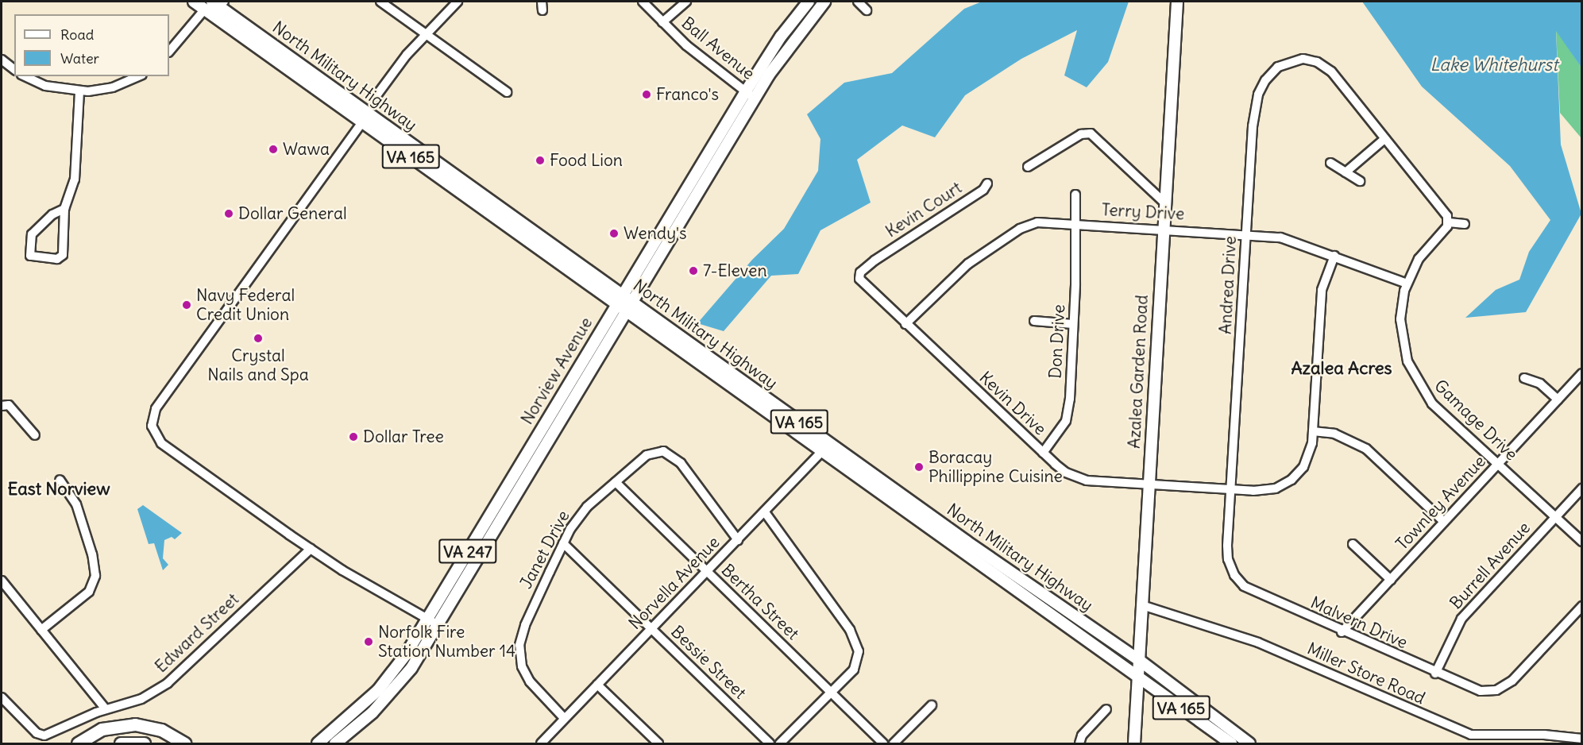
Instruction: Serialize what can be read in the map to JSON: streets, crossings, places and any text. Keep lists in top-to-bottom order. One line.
{"streets":{"main road":["North Military Highway","VA 165","Norview Avenue","Azalea Garden Road","VA 247"],"street":["Ball Avenue","Kevin Court","Terry Drive","Andrea Drive","Don Drive","Kevin Drive","Gamage Drive","Townley Avenue","Janet Drive","Burrell Avenue","Norvella Avenue","Bertha Street","Malvern Drive","Edward Street","Bessie Street","Miller Store Road"]},"crossings":[["Ball Avenue","Norview Avenue"],["North Military Highway","Norview Avenue"],["North Military Highway","Azalea Garden Road"],["North Military Highway","Norvella Avenue"],["Kevin Court","Kevin Drive"],["Terry Drive","Andrea Drive"],["Terry Drive","Don Drive"],["Terry Drive","Azalea Garden Road"],["Terry Drive","Kevin Drive"],["Terry Drive","Gamage Drive"],["Andrea Drive","Kevin Drive"],["Andrea Drive","Malvern Drive"],["Don Drive","Kevin Drive"],["Azalea Garden Road","Kevin Drive"],["Azalea Garden Road","Miller Store Road"],["Gamage Drive","Townley Avenue"],["Gamage Drive","Burrell Avenue"],["Townley Avenue","Malvern Drive"],["Janet Drive","Norvella Avenue"],["Janet Drive","Bertha Street"],["Janet Drive","Bessie Street"],["Burrell Avenue","Malvern Drive"],["Norvella Avenue","Bertha Street"],["Norvella Avenue","Bessie Street"]],"districts":["Azalea Acres","East Norview"],"water":["Lake Whitehurst"],"places":["Franco's","Wawa","Food Lion","Dollar General","Wendy's","7-Eleven","Navy Federal Credit Union","Crystal Nails and Spa","Dollar Tree","Boracay Phillippine Cuisine","Norfolk Fire Station Number 14"],"legend":["Road","Water"]}
